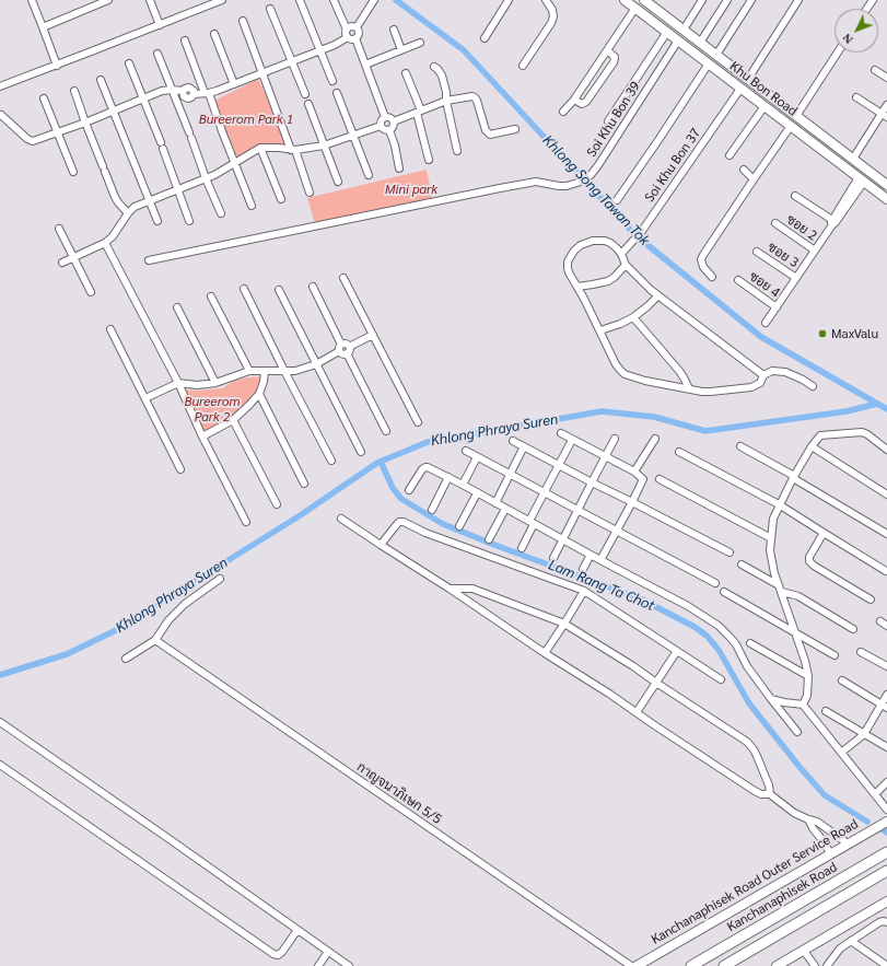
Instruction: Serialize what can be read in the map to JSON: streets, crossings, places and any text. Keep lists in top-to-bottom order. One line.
{"streets":{"highway":["Kanchanaphisek Road"],"main road":["Khu Bon Road","Kanchanaphisek Road Outer Service Road"],"street":["Soi Khu Bon 39","Soi Khu Bon 37","ซอย 2","ซอย 3","ซอย 4","กาญจนาภิเษก 5/5"]},"crossings":[["Khu Bon Road","Soi Khu Bon 39"],["Khu Bon Road","Soi Khu Bon 37"]],"water":["Khlong Song Tawan Tok","Khlong Phraya Suren","Lam Rang Ta Chot"],"parks":["Bureerom Park 1","Mini park","Bureerom Park 2"],"places":["MaxValu"],"north":"bottom left"}
